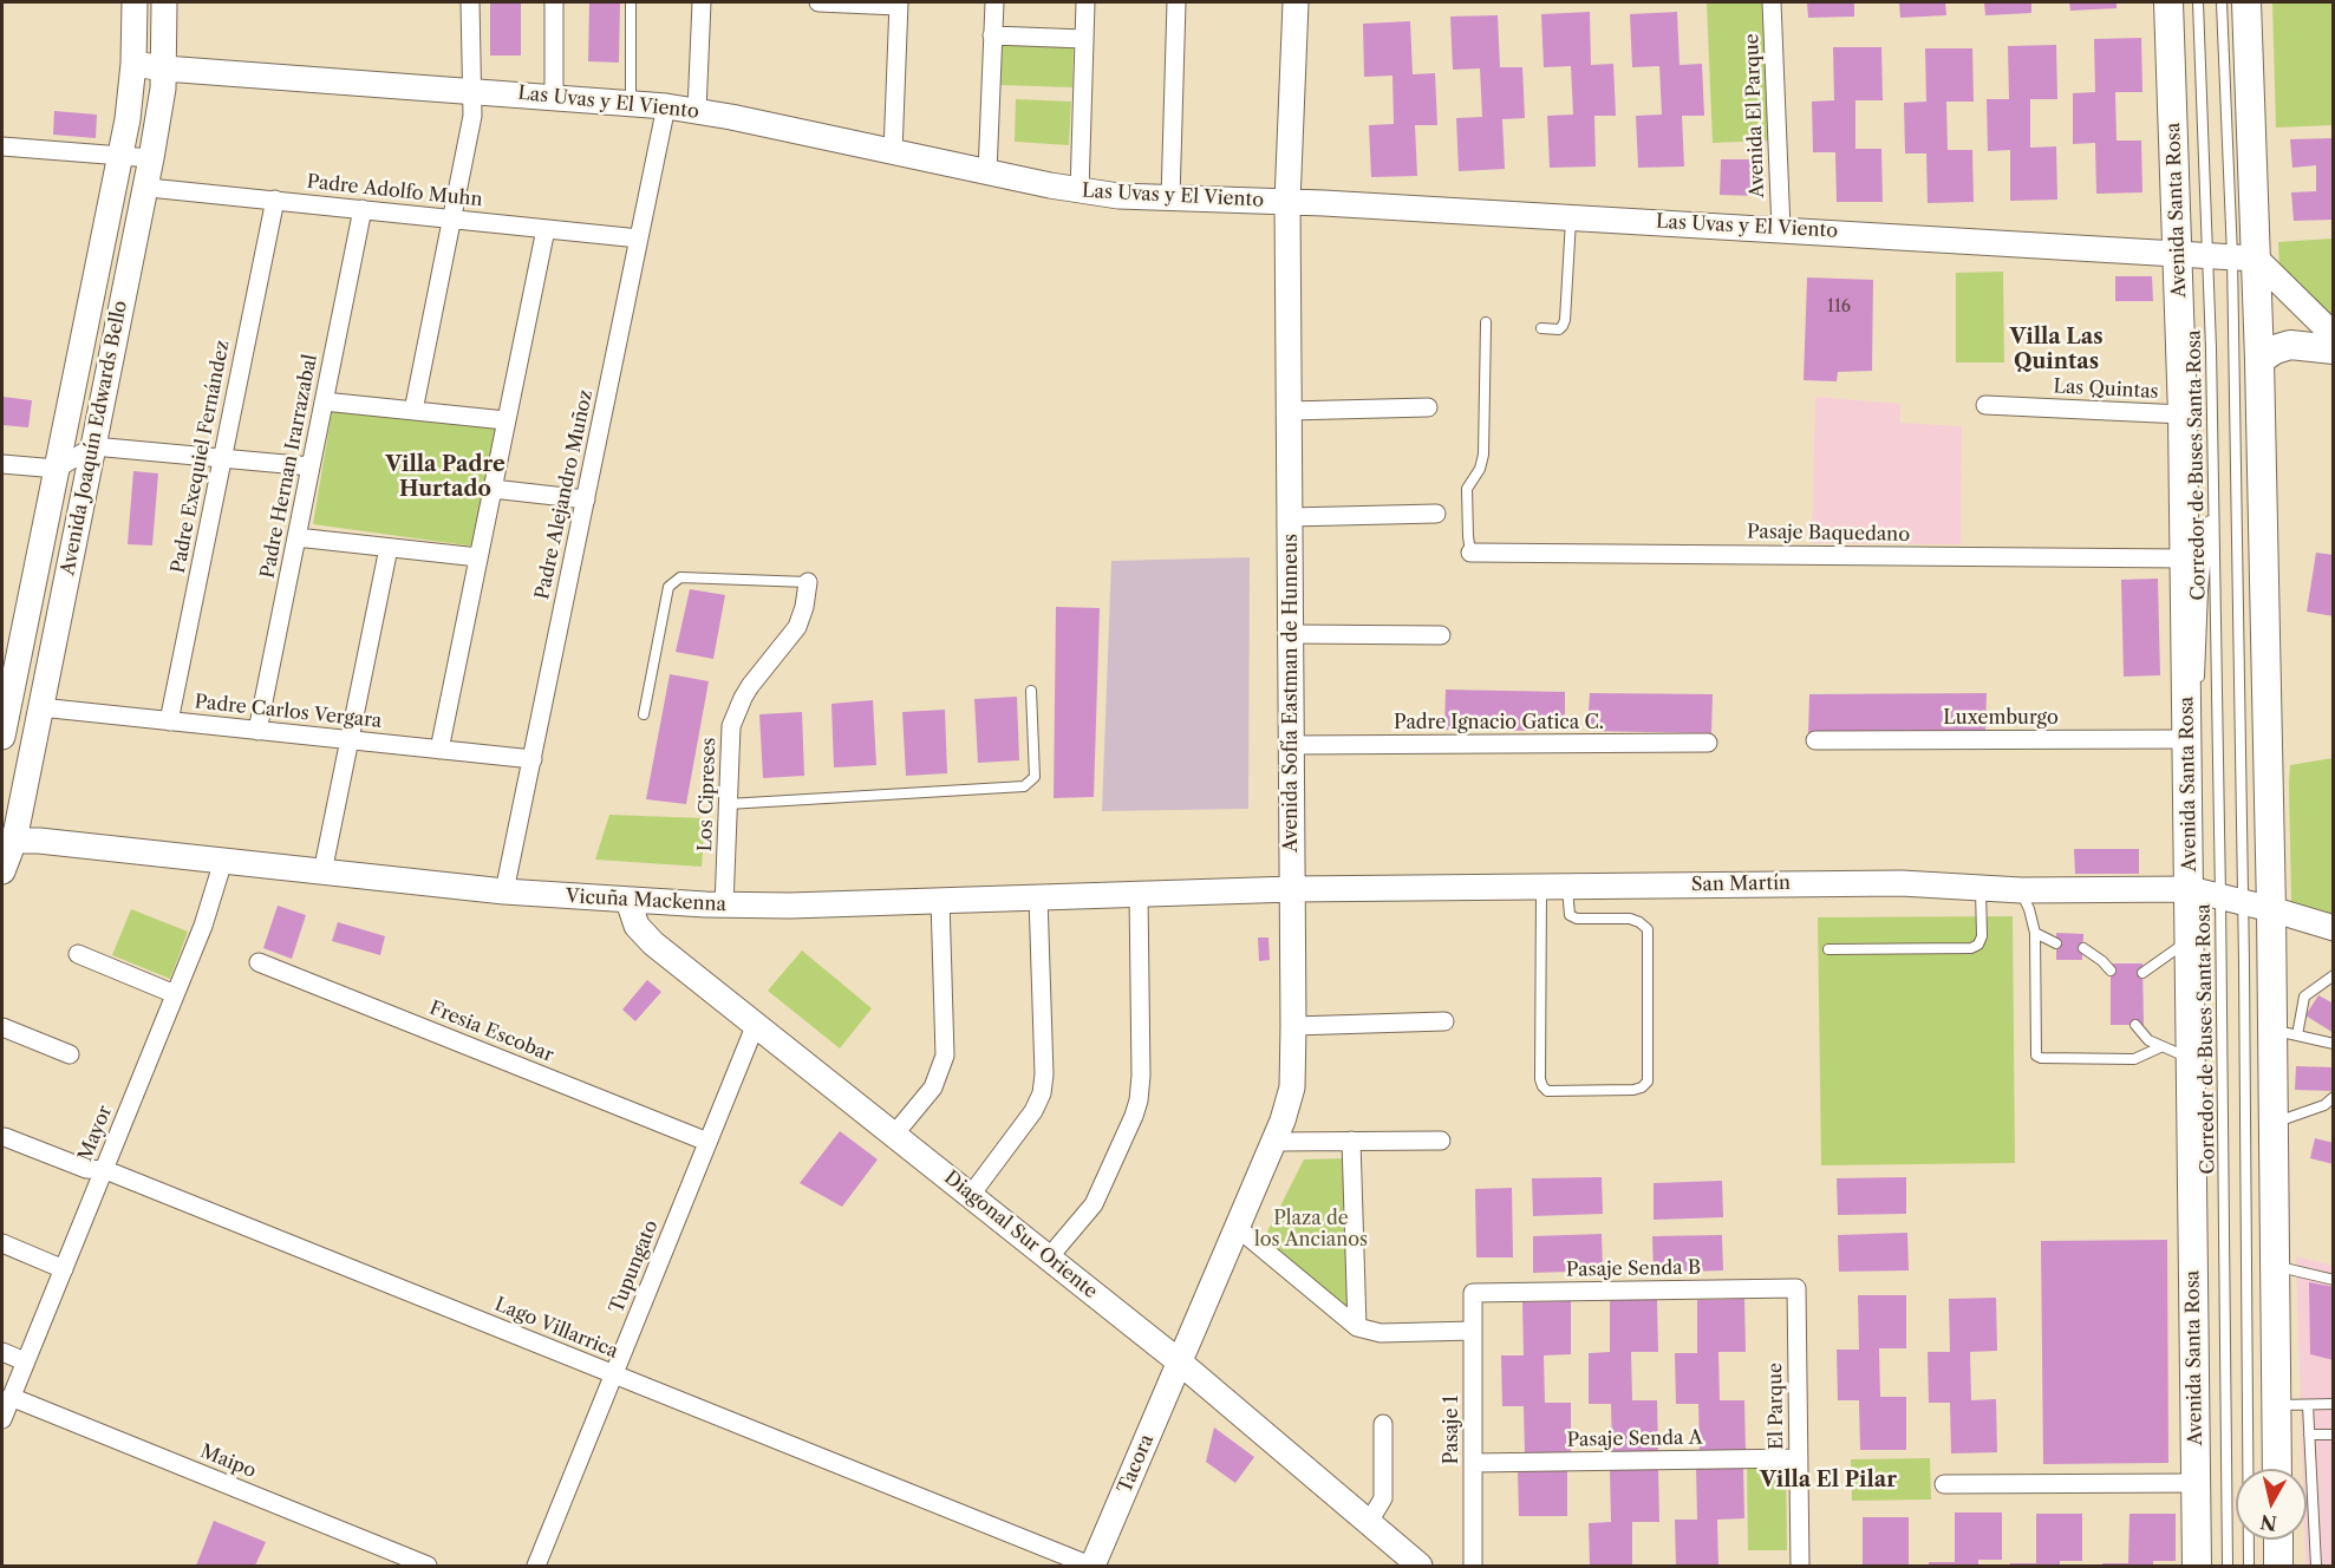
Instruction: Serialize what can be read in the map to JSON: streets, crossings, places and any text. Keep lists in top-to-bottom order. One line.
{"streets":{"main road":["Avenida Santa Rosa"],"street":["Las Uvas y El Viento","Avenida El Parque","Padre Adolfo Muhn","Las Quintas","Avenida Joaquín Edwards Bello","Padre Exequiel Fernández","Padre Hernan Irarrazabal","Padre Alejandro Muñoz","Pasaje Baquedano","Avenida Sofía Eastman de Hunneus","Padre Carlos Vergara","Luxemburgo","Padre Ignacio Gatica C.","Los Cipreses","San Martín","Vicuña Mackenna","Fresia Escobar","Mayor","Diagonal Sur Oriente","Tupungato","Pasaje Senda B","Lago Villarrica","El Parque","Pasaje 1","Pasaje Senda A","Maipo","Tacora"],"lane":["Corredor de Buses Santa Rosa"]},"crossings":[["Las Uvas y El Viento","Avenida El Parque"],["Las Uvas y El Viento","Avenida Santa Rosa"],["Las Uvas y El Viento","Avenida Joaquín Edwards Bello"],["Las Uvas y El Viento","Corredor de Buses Santa Rosa"],["Las Uvas y El Viento","Padre Alejandro Muñoz"],["Las Uvas y El Viento","Avenida Sofía Eastman de Hunneus"],["Padre Adolfo Muhn","Avenida Joaquín Edwards Bello"],["Padre Adolfo Muhn","Padre Exequiel Fernández"],["Padre Adolfo Muhn","Padre Hernan Irarrazabal"],["Padre Adolfo Muhn","Padre Alejandro Muñoz"],["Avenida Santa Rosa","Las Quintas"],["Avenida Santa Rosa","Pasaje Baquedano"],["Avenida Santa Rosa","Luxemburgo"],["Avenida Santa Rosa","San Martín"],["Avenida Joaquín Edwards Bello","Padre Carlos Vergara"],["Avenida Joaquín Edwards Bello","Vicuña Mackenna"],["Padre Exequiel Fernández","Padre Carlos Vergara"],["Padre Hernan Irarrazabal","Padre Carlos Vergara"],["Padre Alejandro Muñoz","Padre Carlos Vergara"],["Padre Alejandro Muñoz","Vicuña Mackenna"],["Avenida Sofía Eastman de Hunneus","Padre Ignacio Gatica C."],["Avenida Sofía Eastman de Hunneus","San Martín"],["Avenida Sofía Eastman de Hunneus","Vicuña Mackenna"],["Avenida Sofía Eastman de Hunneus","Diagonal Sur Oriente"],["Avenida Sofía Eastman de Hunneus","Tacora"],["Los Cipreses","Vicuña Mackenna"],["San Martín","Vicuña Mackenna"],["Vicuña Mackenna","Mayor"],["Vicuña Mackenna","Diagonal Sur Oriente"],["Fresia Escobar","Tupungato"],["Mayor","Lago Villarrica"],["Mayor","Maipo"],["Diagonal Sur Oriente","Tupungato"],["Diagonal Sur Oriente","Tacora"],["Tupungato","Lago Villarrica"],["Pasaje Senda B","El Parque"],["Pasaje Senda B","Pasaje 1"],["Lago Villarrica","Tacora"],["El Parque","Pasaje Senda A"],["Pasaje 1","Pasaje Senda A"]],"districts":["Villa Las Quintas","Villa Padre Hurtado","Villa El Pilar"],"parks":["Plaza de los Ancianos"],"house_numbers":["116"],"north":"bottom"}
